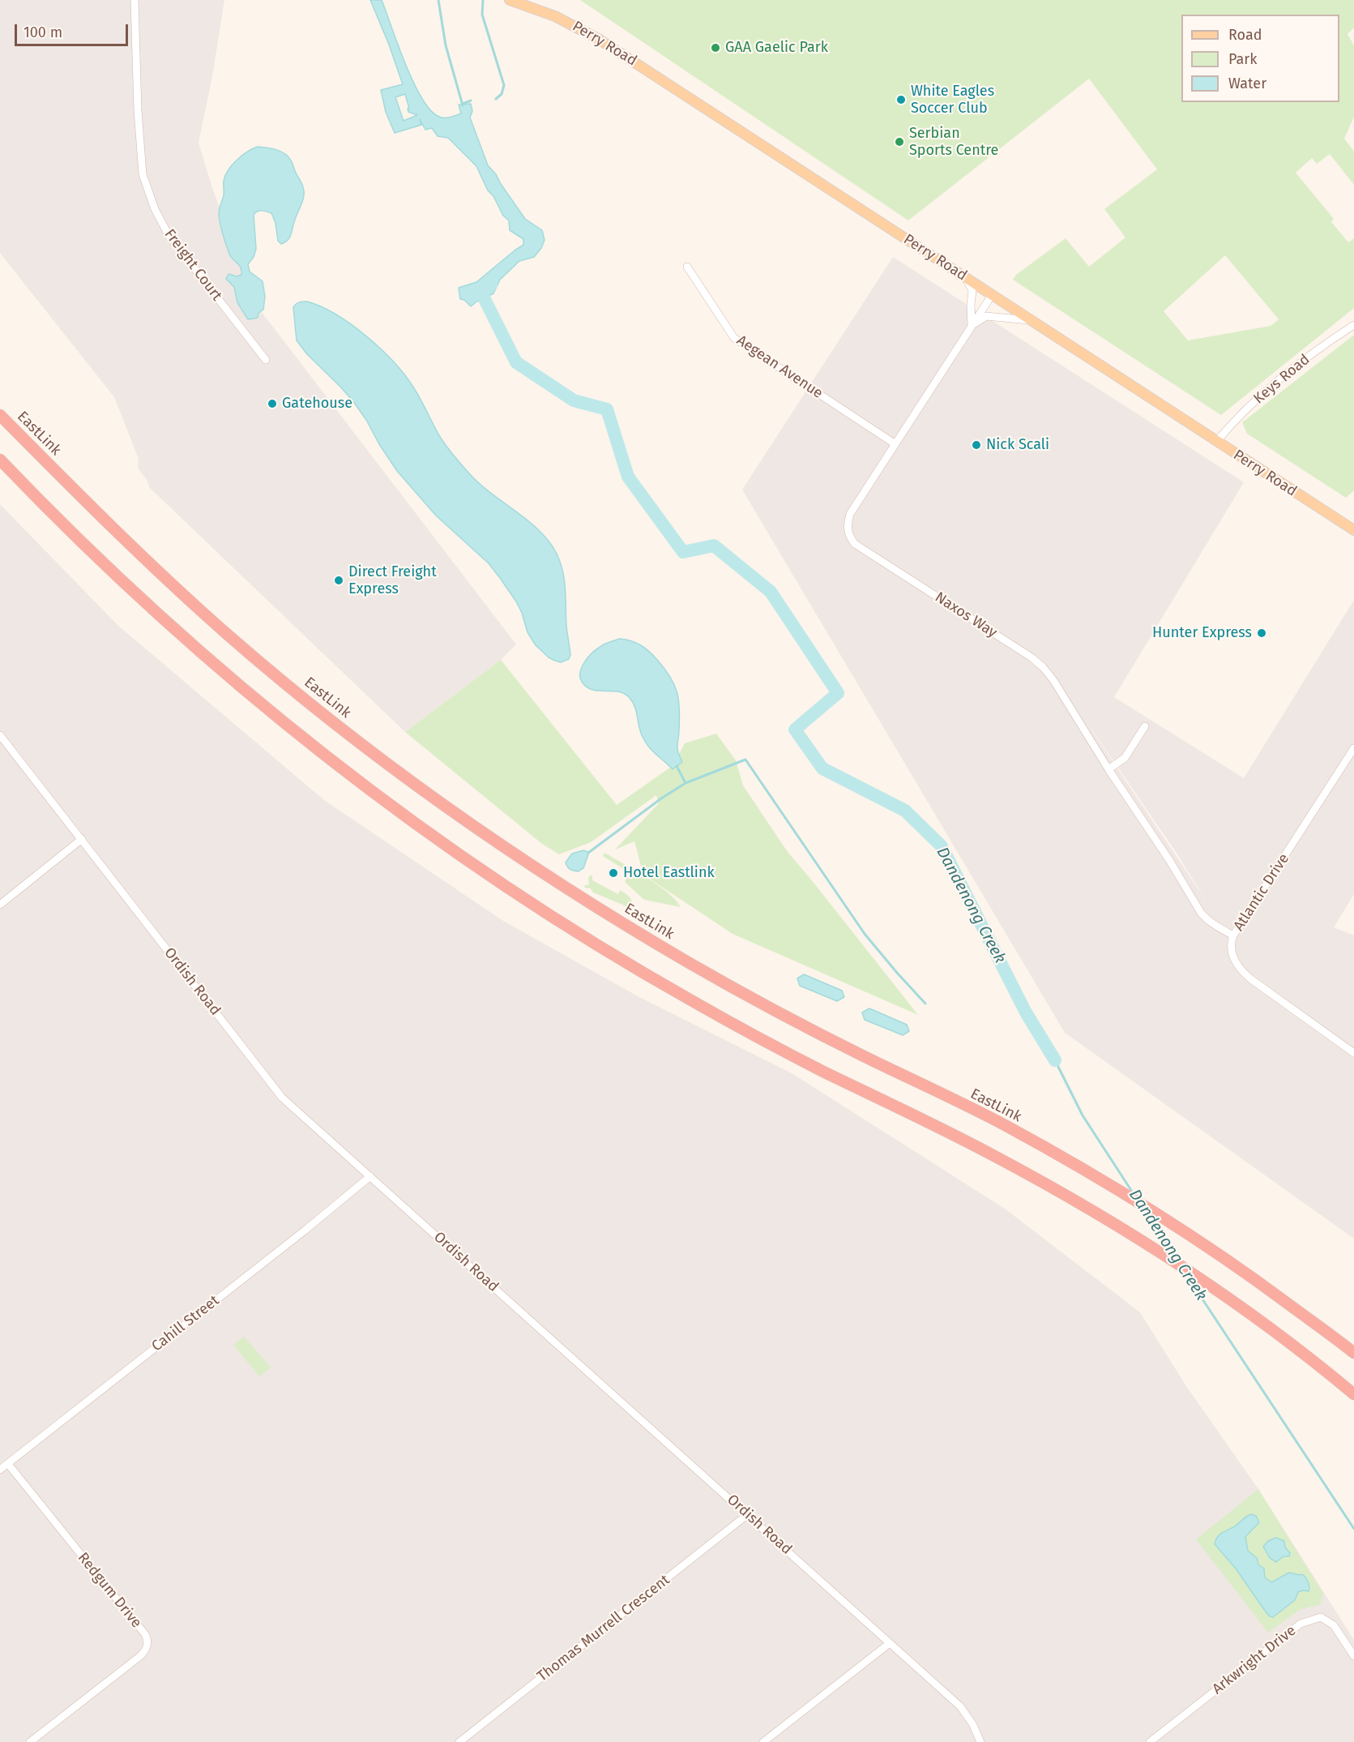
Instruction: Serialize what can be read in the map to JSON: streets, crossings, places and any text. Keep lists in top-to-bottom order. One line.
{"streets":{"highway":["EastLink"],"main road":["Perry Road"],"street":["Freight Court","Aegean Avenue","Keys Road","Naxos Way","Atlantic Drive","Ordish Road","Cahill Street","Redgum Drive","Thomas Murrell Crescent","Arkwright Drive"]},"crossings":[["Perry Road","Keys Road"],["Perry Road","Naxos Way"],["Aegean Avenue","Naxos Way"],["Naxos Way","Atlantic Drive"],["Ordish Road","Cahill Street"],["Ordish Road","Thomas Murrell Crescent"],["Cahill Street","Redgum Drive"]],"water":["Dandenong Creek"],"places":["GAA Gaelic Park","White Eagles Soccer Club","Serbian Sports Centre","Gatehouse","Nick Scali","Direct Freight Express","Hunter Express","Hotel Eastlink"],"legend":["Road","Park","Water"],"scale_bar":"100 m"}
